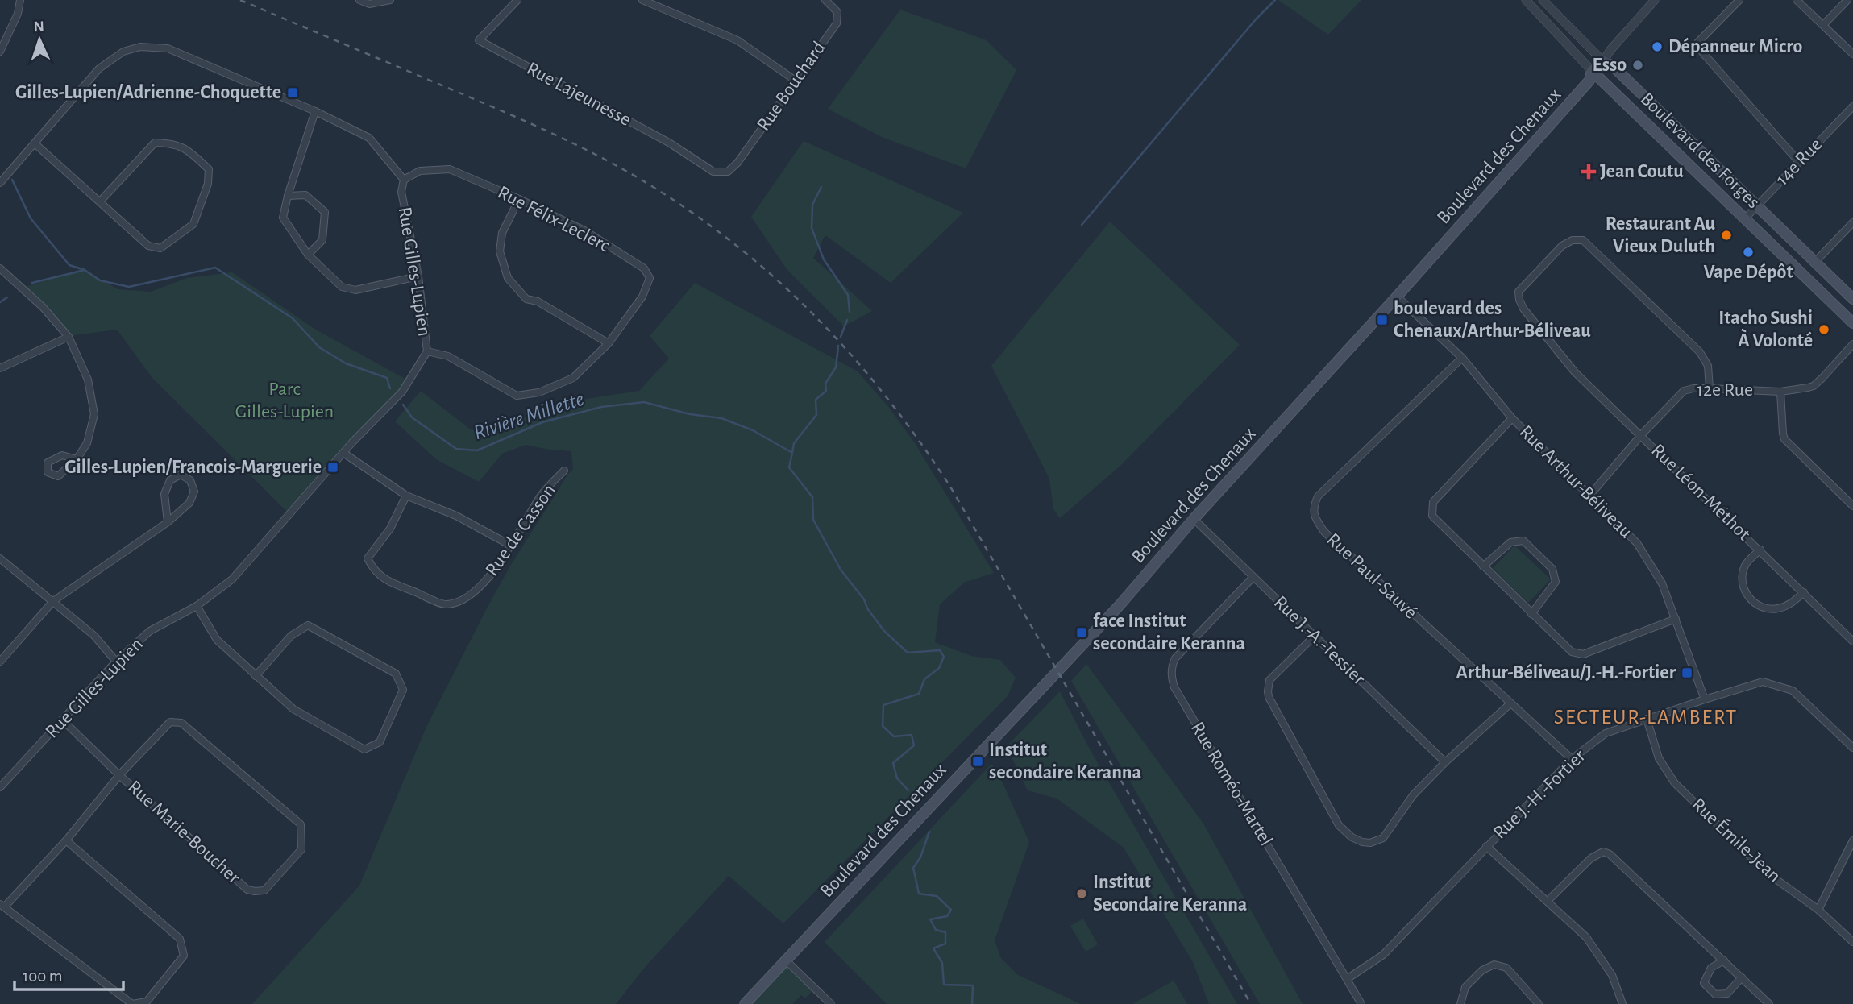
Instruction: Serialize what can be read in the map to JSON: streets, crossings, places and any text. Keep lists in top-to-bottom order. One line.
{"streets":{"main road":["Boulevard des Forges","Boulevard des Chenaux"],"street":["Rue Bouchard","Rue Lajeunesse","14e Rue","Rue Félix-Leclerc","Rue Gilles-Lupien","12e Rue","Rue Arthur-Béliveau","Rue Léon-Méthot","Rue de Casson","Rue Paul-Sauvé","Rue J.-A.-Tessier","Rue Roméo-Martel","Rue J.-H.-Fortier","Rue Marie-Boucher","Rue Émile-Jean"]},"crossings":[["Rue Bouchard","Rue Lajeunesse"],["Boulevard des Forges","Boulevard des Chenaux"],["Boulevard des Forges","14e Rue"],["Boulevard des Chenaux","Rue Arthur-Béliveau"],["Boulevard des Chenaux","Rue J.-A.-Tessier"],["Rue Félix-Leclerc","Rue Gilles-Lupien"],["Rue Gilles-Lupien","Rue Marie-Boucher"],["12e Rue","Rue Arthur-Béliveau"],["12e Rue","Rue Léon-Méthot"],["Rue Arthur-Béliveau","Rue Paul-Sauvé"],["Rue Arthur-Béliveau","Rue J.-H.-Fortier"],["Rue Paul-Sauvé","Rue J.-H.-Fortier"],["Rue J.-A.-Tessier","Rue Roméo-Martel"],["Rue Roméo-Martel","Rue J.-H.-Fortier"],["Rue J.-H.-Fortier","Rue Émile-Jean"]],"districts":["SECTEUR-LAMBERT"],"water":["Rivière Millette"],"parks":["Parc Gilles-Lupien"],"places":{"other":["Dépanneur Micro","Esso","Restaurant Au Vieux Duluth","Vape Dépôt","Itacho Sushi À Volonté","Institut Secondaire Keranna"],"transit":["Gilles-Lupien/Adrienne-Choquette","boulevard des Chenaux/Arthur-Béliveau","Gilles-Lupien/Francois-Marguerie","face Institut secondaire Keranna","Arthur-Béliveau/J.-H.-Fortier","Institut secondaire Keranna"],"health":["Jean Coutu"]},"scale_bar":"100 m","north":"top"}
